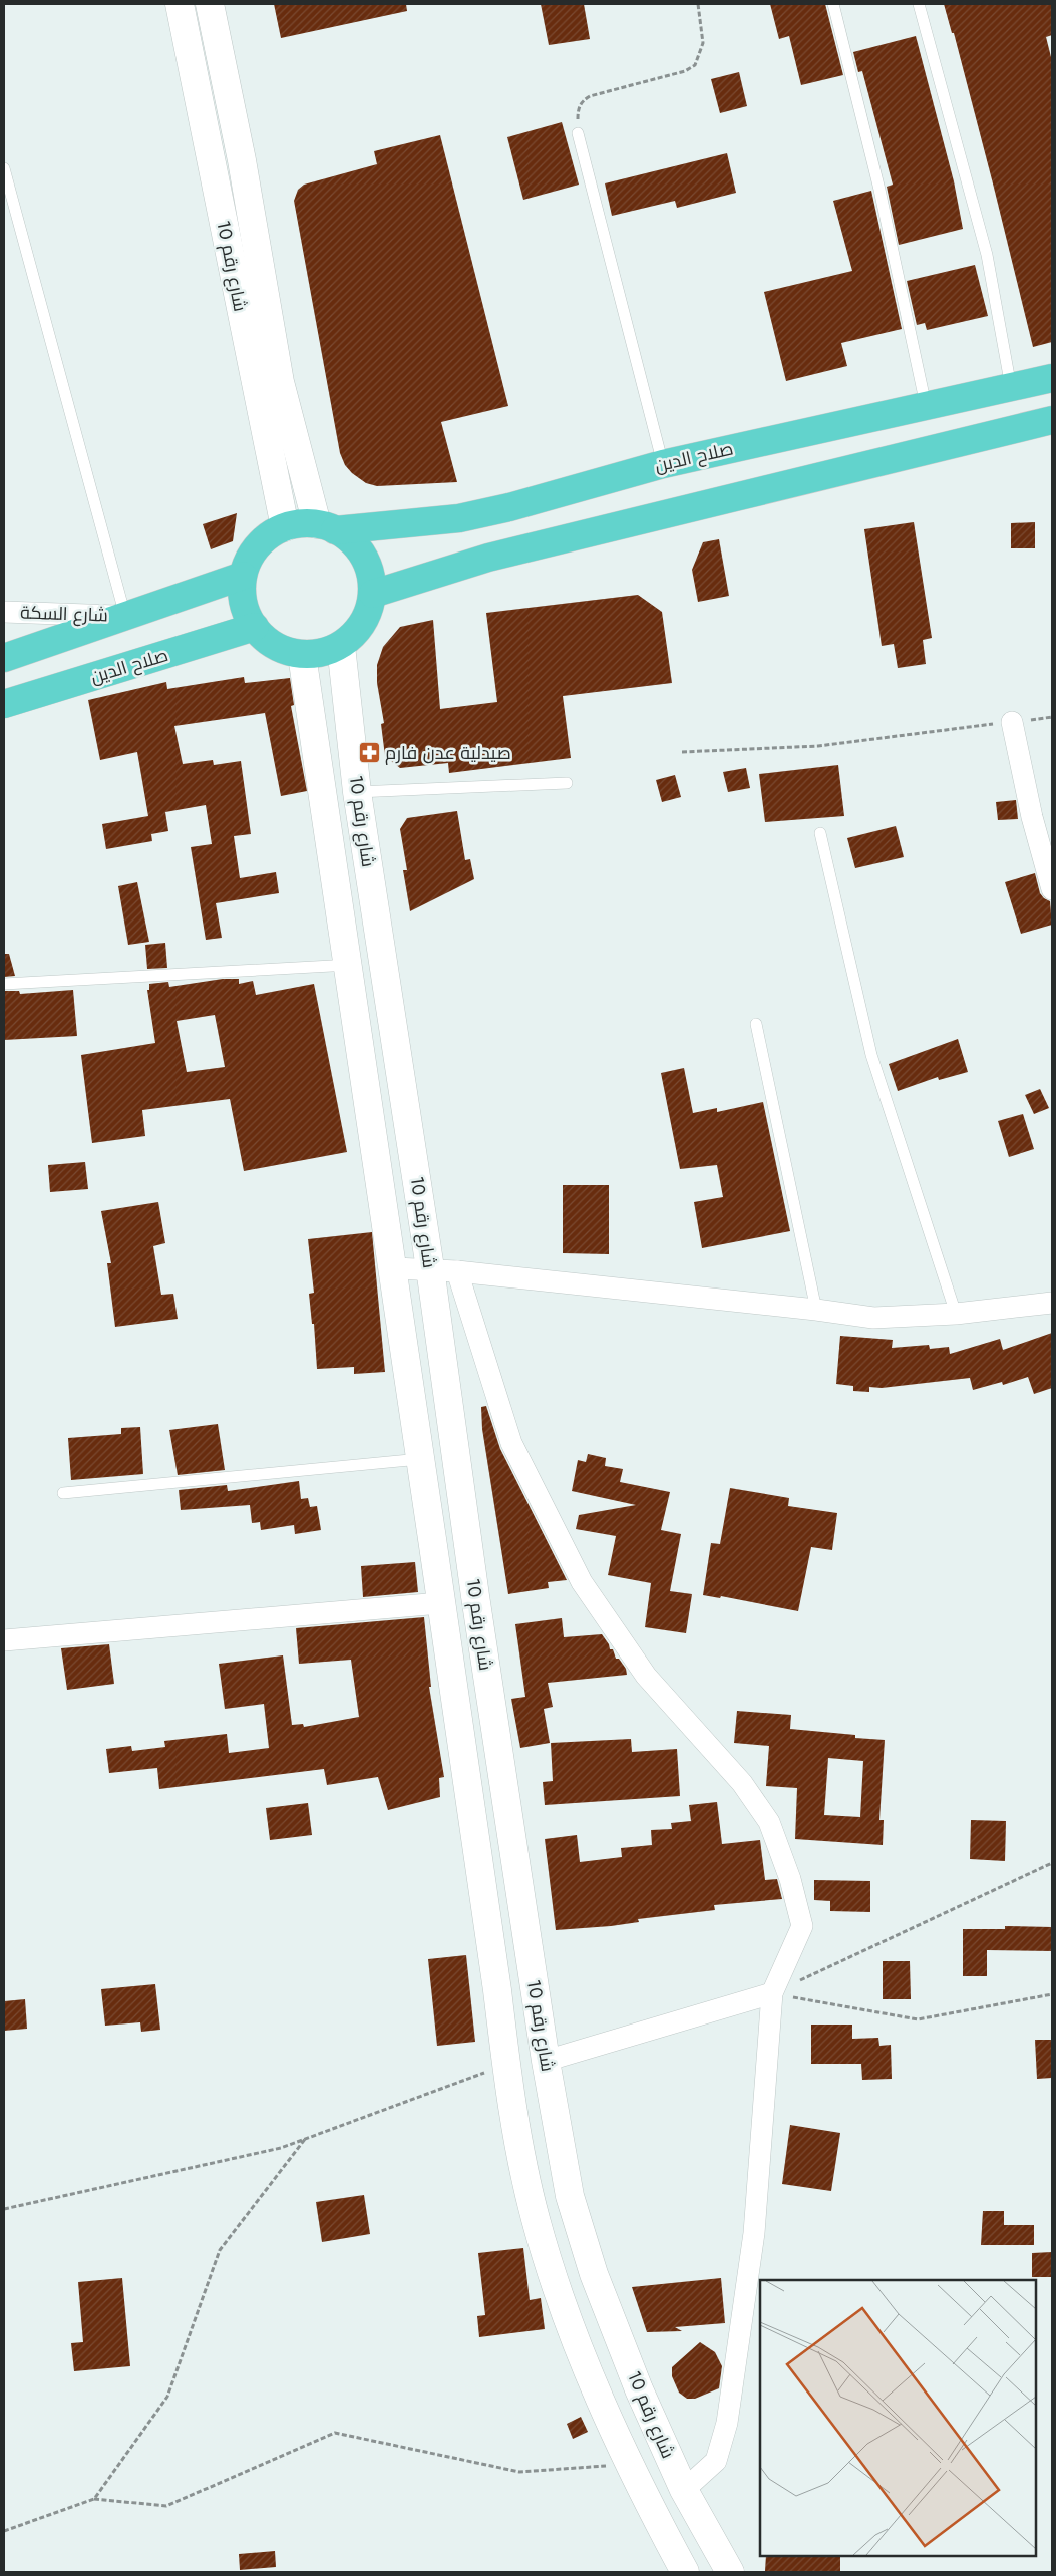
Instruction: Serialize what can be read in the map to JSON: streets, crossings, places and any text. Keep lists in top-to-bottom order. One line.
{"streets":{"highway":["صلاح الدين"],"main road":["شارع رقم 10"],"street":["شارع السكة"]},"crossings":[["شارع رقم 10","صلاح الدين"]],"places":{"pharmacy":["صيدلية عدن فارم"]}}
